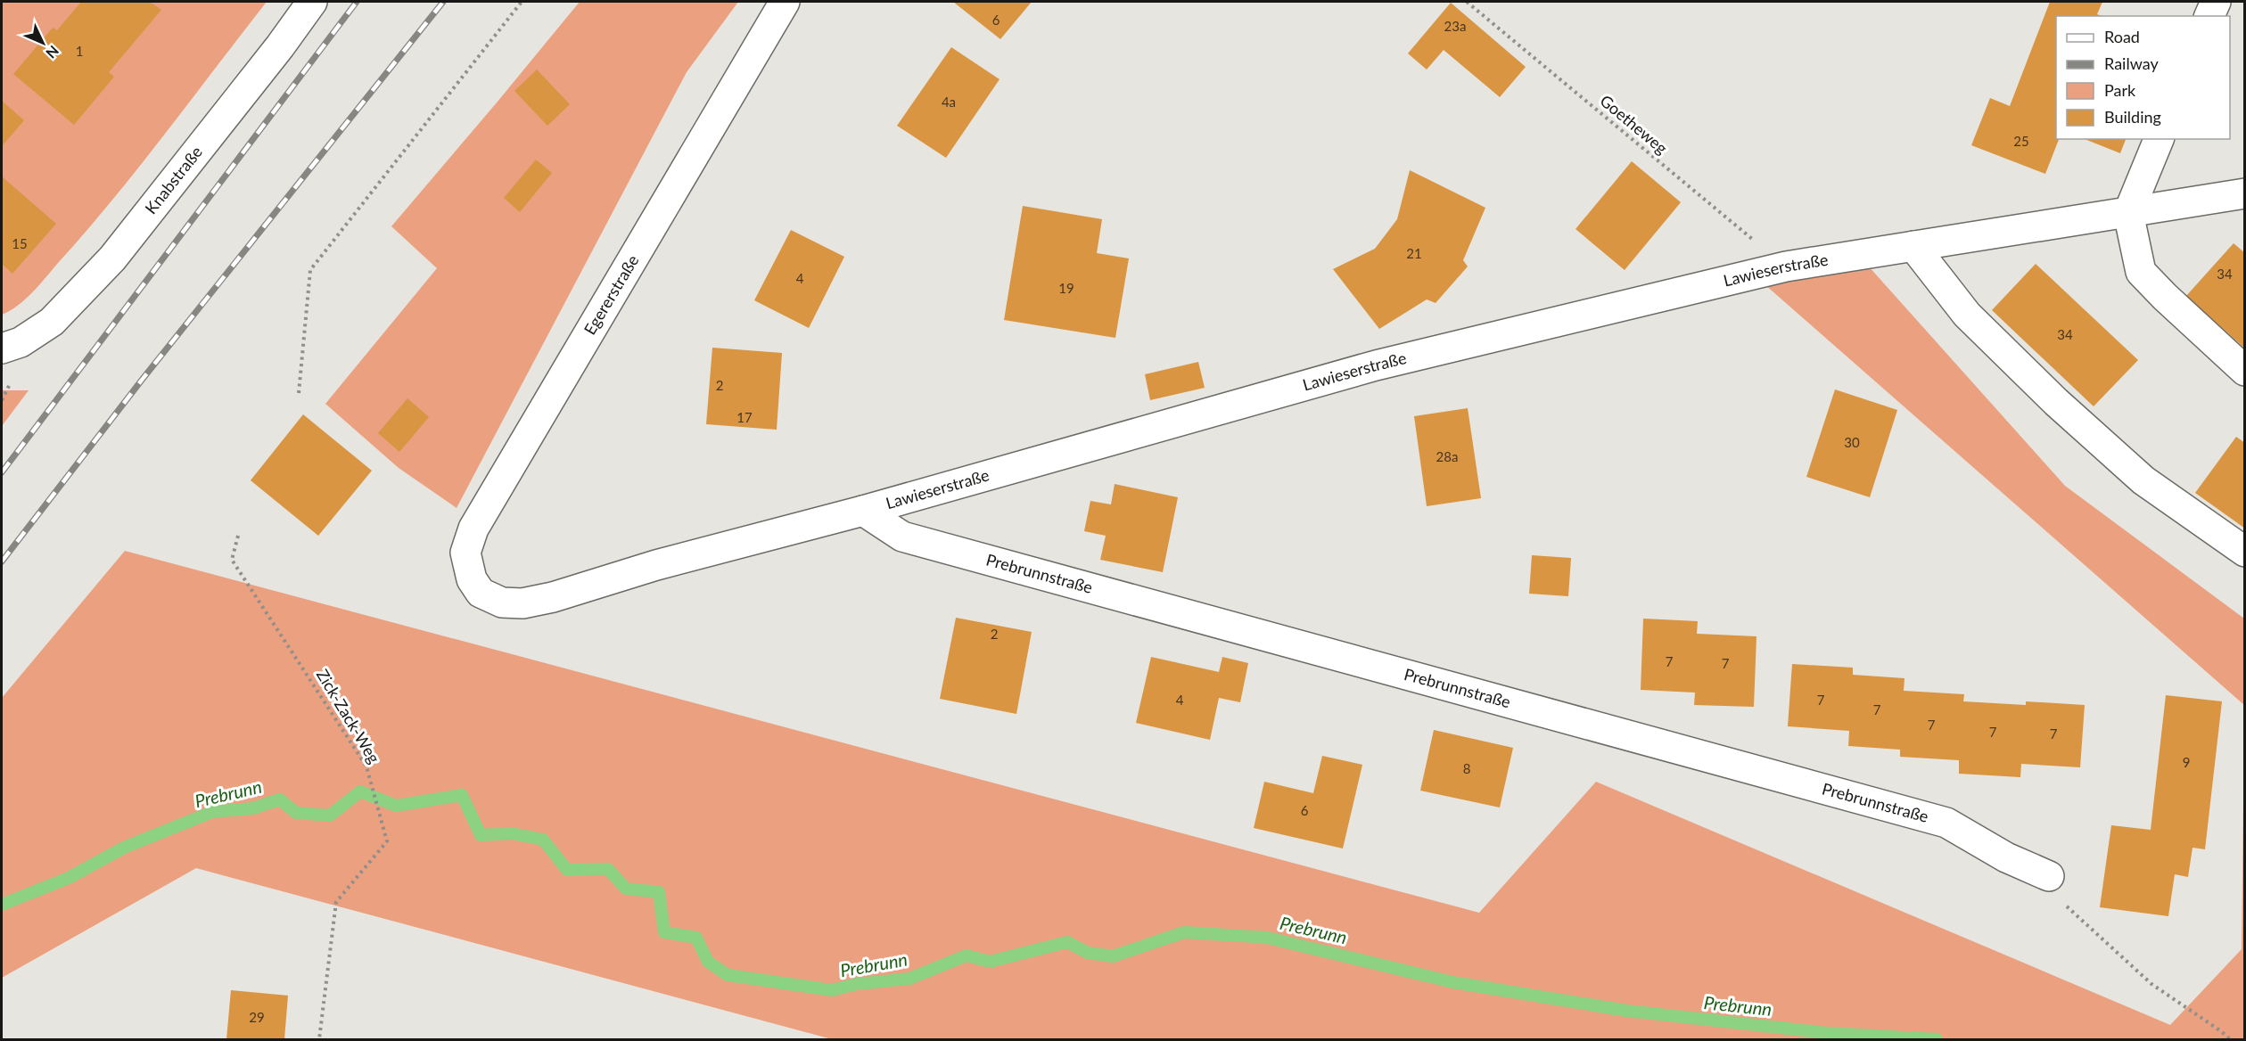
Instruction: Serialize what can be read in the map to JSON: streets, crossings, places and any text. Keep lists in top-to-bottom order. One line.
{"streets":{"street":["Knabstraße","Lawieserstraße","Egererstraße","Prebrunnstraße"],"path":["Goetheweg","Zick-Zack-Weg"]},"crossings":[["Goetheweg","Lawieserstraße"],["Lawieserstraße","Egererstraße"],["Lawieserstraße","Prebrunnstraße"]],"water":["Prebrunn"],"house_numbers":["6","23a","1","4a","25","15","21","34","4","19","34","2","17","30","28a","2","7","7","4","7","7","7","7","7","9","8","6","29"],"legend":["Road","Railway","Park","Building"],"north":"bottom right"}
